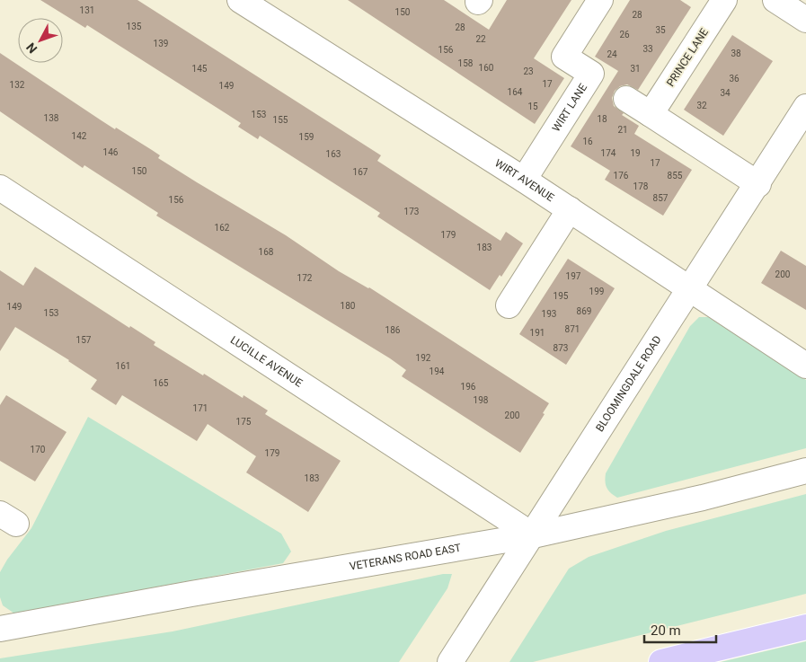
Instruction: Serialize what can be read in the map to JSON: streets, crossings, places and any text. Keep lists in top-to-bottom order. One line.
{"streets":{"street":["PRINCE LANE","WIRT LANE","WIRT AVENUE","LUCILLE AVENUE","BLOOMINGDALE ROAD","VETERANS ROAD EAST"]},"crossings":[["WIRT LANE","WIRT AVENUE"],["WIRT AVENUE","BLOOMINGDALE ROAD"],["LUCILLE AVENUE","BLOOMINGDALE ROAD"],["LUCILLE AVENUE","VETERANS ROAD EAST"],["BLOOMINGDALE ROAD","VETERANS ROAD EAST"]],"house_numbers":["131","150","28","135","28","35","26","22","139","33","156","38","24","158","160","145","31","23","36","17","132","149","164","34","32","15","153","138","18","155","21","142","159","16","146","174","19","163","17","150","167","176","855","178","857","156","173","162","179","183","168","200","197","172","199","195","180","149","869","153","193","871","186","191","157","873","192","161","194","165","196","198","171","200","175","170","179","183"],"scale_bar":"20 m","north":"bottom left"}
